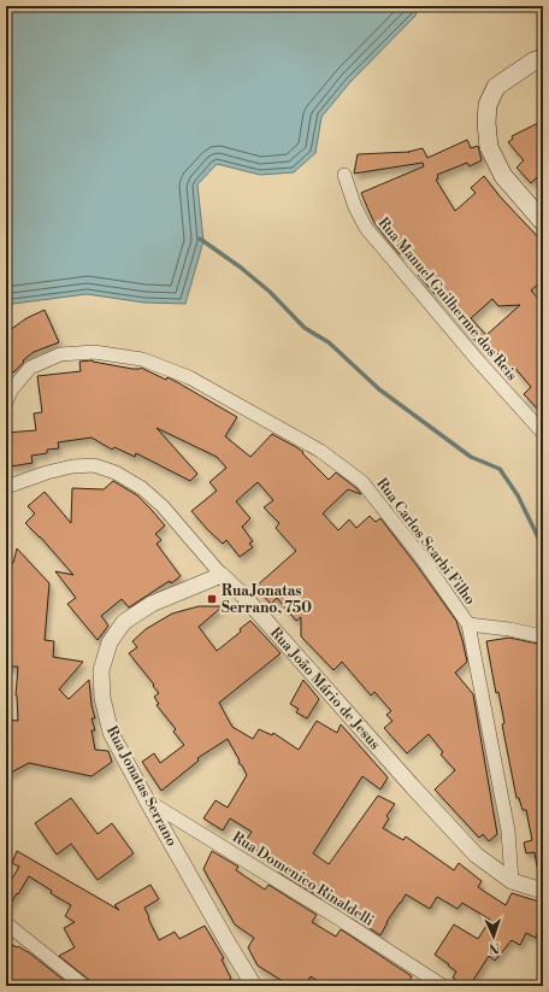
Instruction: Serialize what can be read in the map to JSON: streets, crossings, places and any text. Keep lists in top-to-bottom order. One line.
{"streets":{"street":["Rua Manuel Guilherme dos Reis","Rua Carlos Scarbi Filho","Rua João Mário de Jesus","Rua Jonatas Serrano","Rua Domenico Rinaldelli"]},"crossings":[["Rua Carlos Scarbi Filho","Rua João Mário de Jesus"],["Rua João Mário de Jesus","Rua Jonatas Serrano"],["Rua Jonatas Serrano","Rua Domenico Rinaldelli"]],"places":{"transit":["Rua Jonatas Serrano, 750"]},"north":"bottom"}
